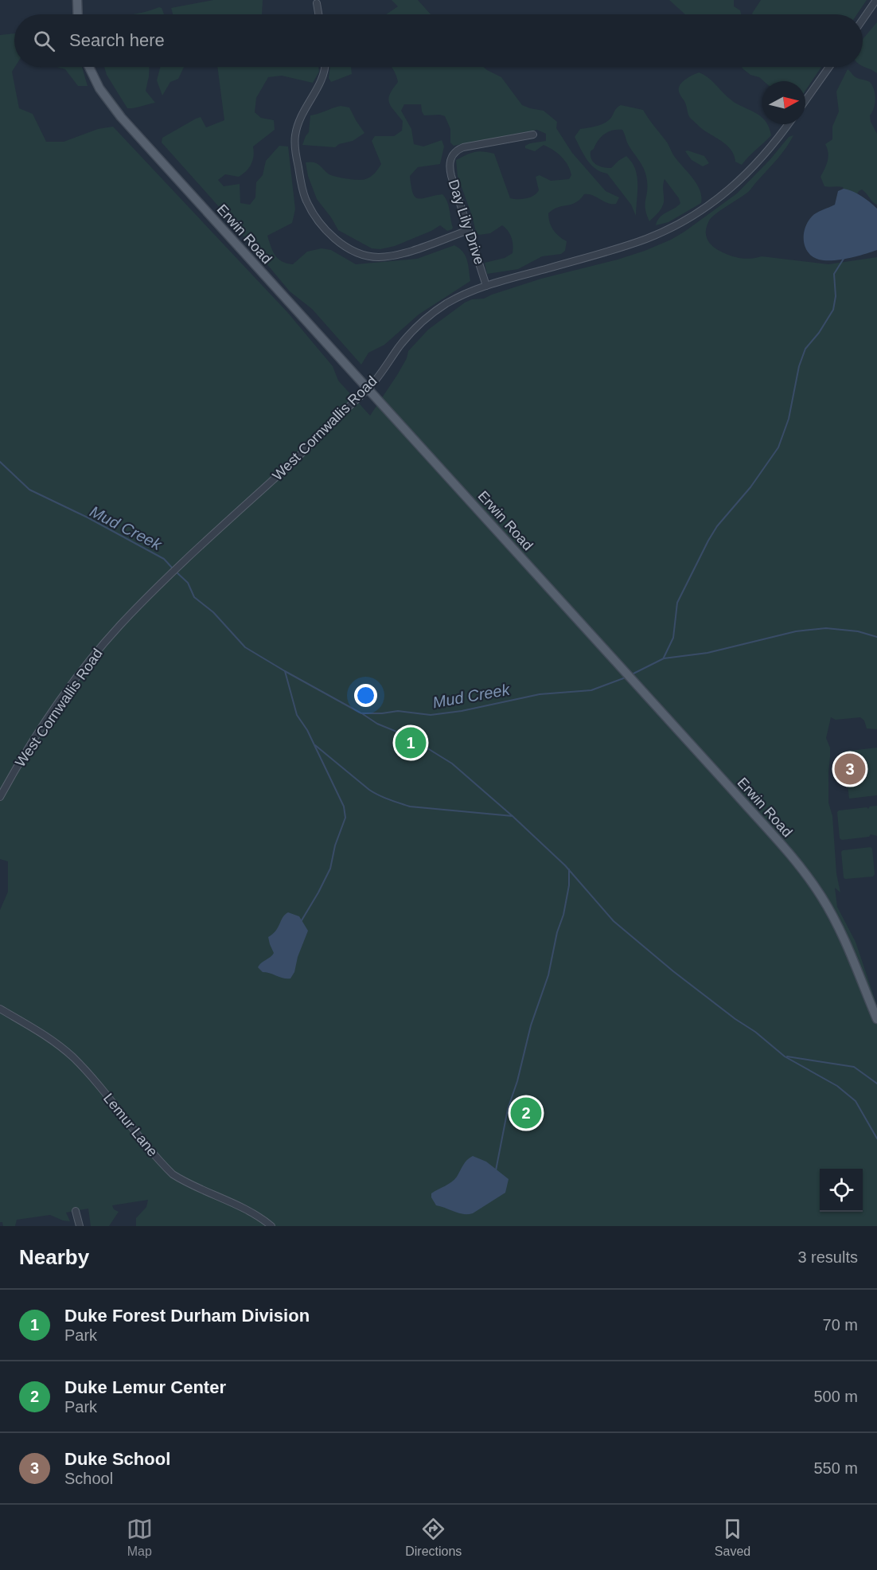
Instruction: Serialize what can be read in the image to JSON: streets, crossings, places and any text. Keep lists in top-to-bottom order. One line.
{"streets":{"main road":["Erwin Road"],"street":["Day Lily Drive","West Cornwallis Road","Lemur Lane"]},"crossings":[["Day Lily Drive","West Cornwallis Road"],["Erwin Road","West Cornwallis Road"]],"water":["Mud Creek"],"north":"right","page":{"search":"Search here","pins":["1","3","2"],"heading":["Nearby","3 results"],"list":[{"mark":"1","name":"Duke Forest Durham Division","note":"Park","value":"70 m"},{"mark":"2","name":"Duke Lemur Center","note":"Park","value":"500 m"},{"mark":"3","name":"Duke School","note":"School","value":"550 m"}],"nav":["Map","Directions","Saved"]}}
